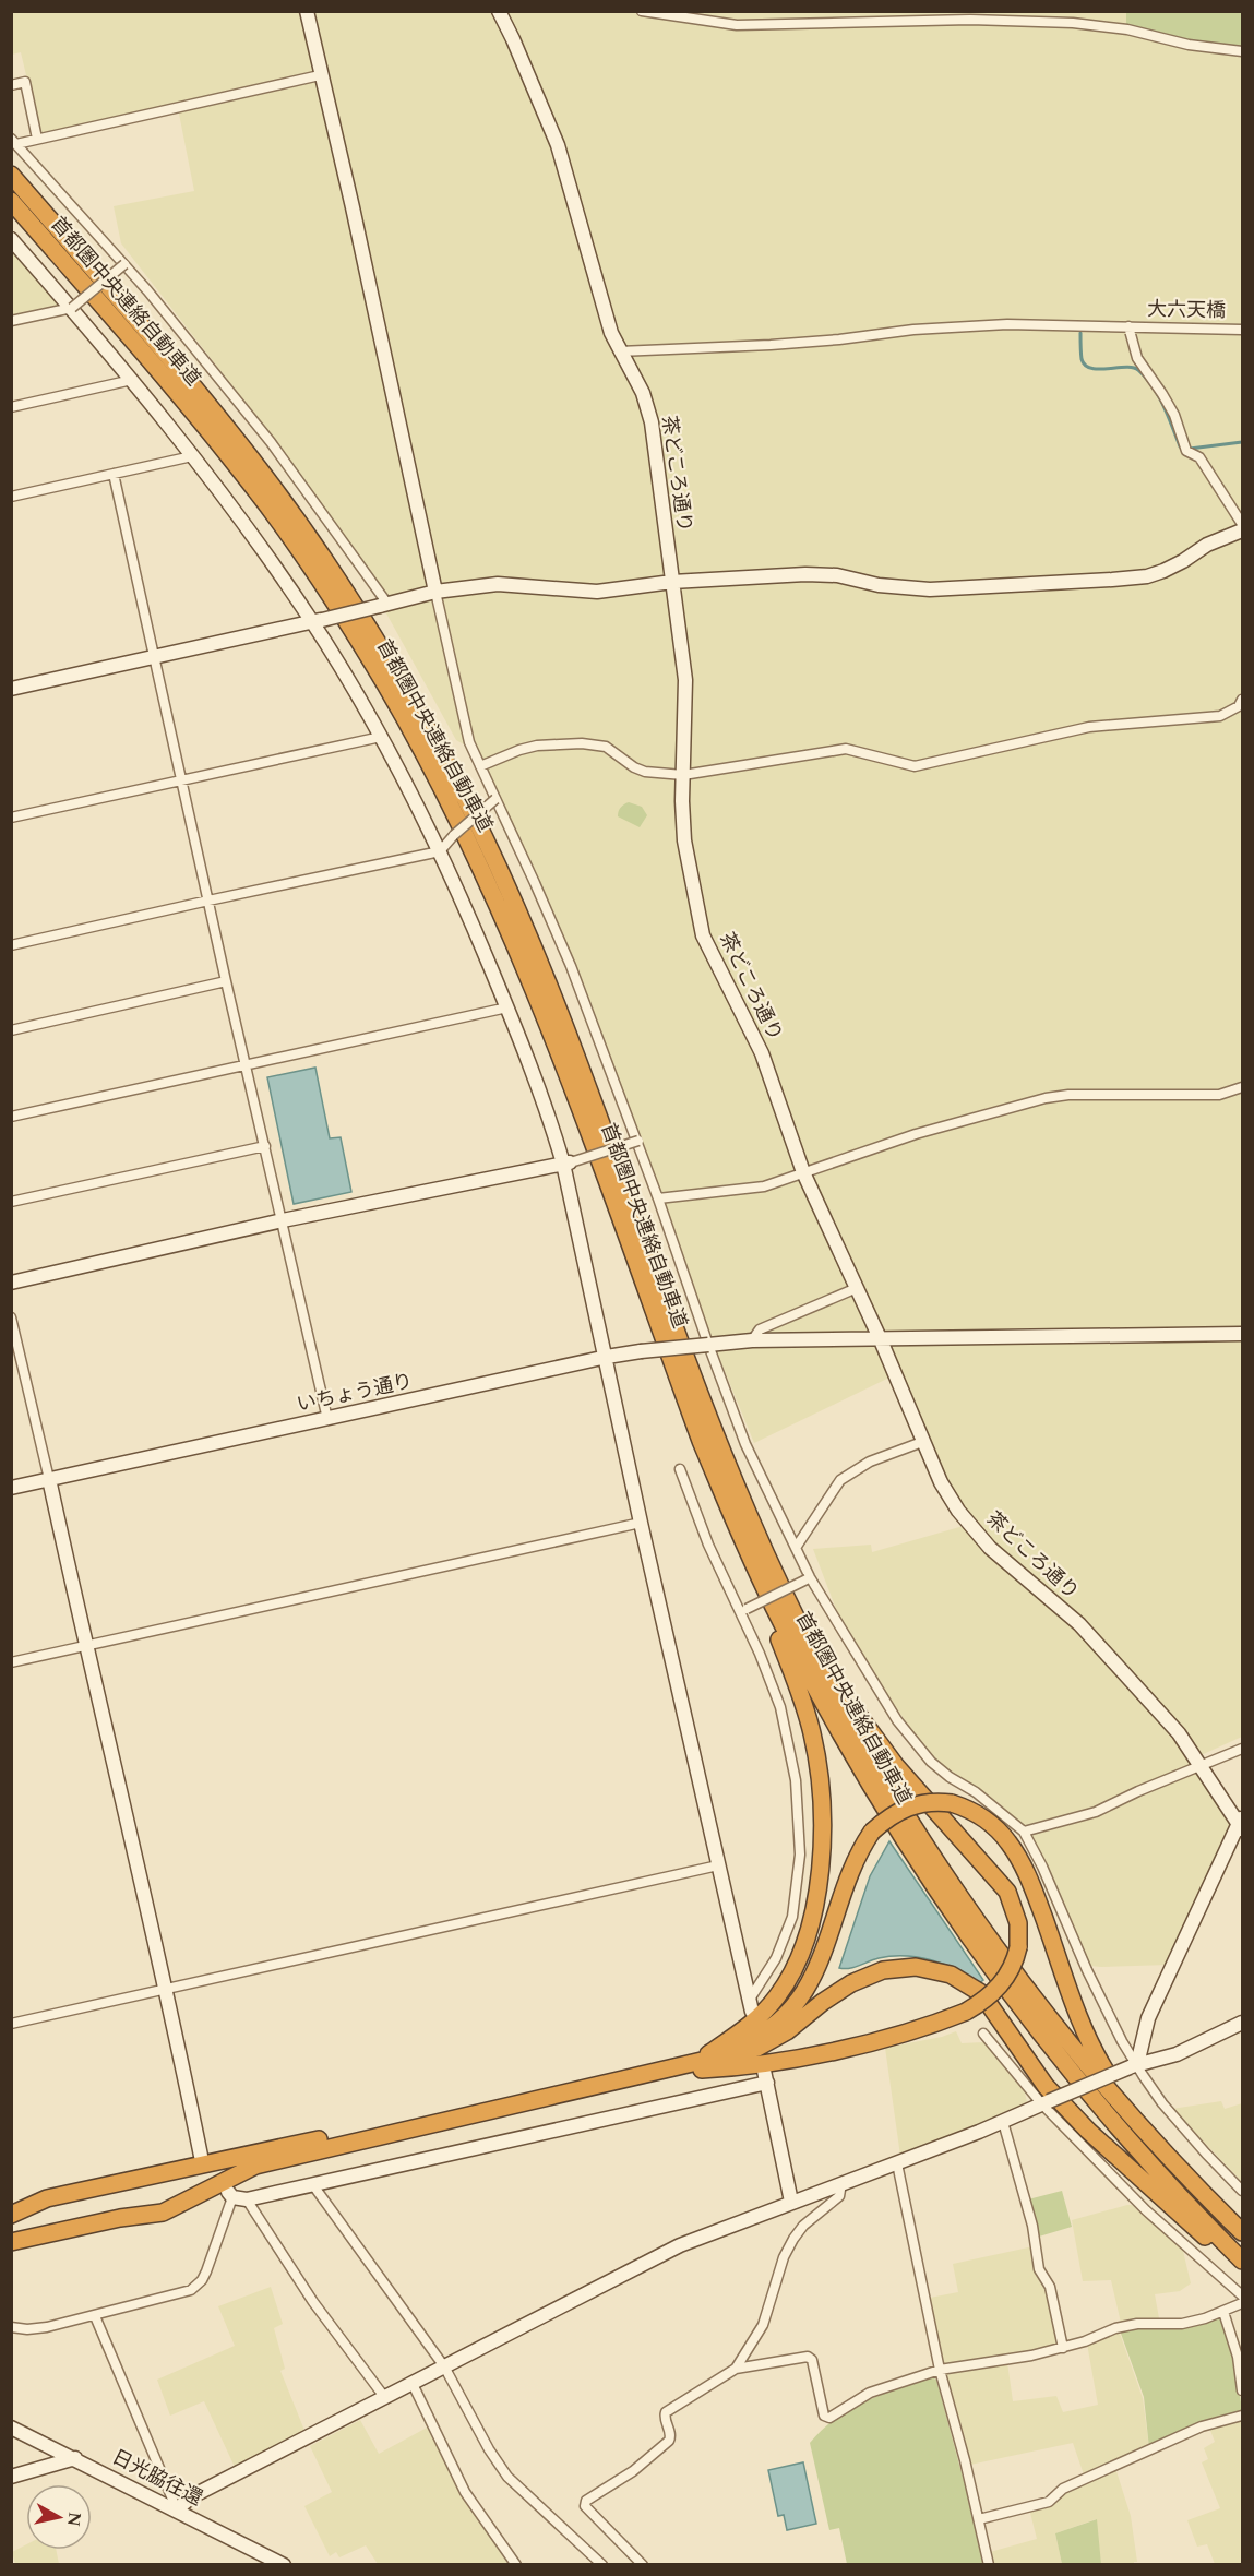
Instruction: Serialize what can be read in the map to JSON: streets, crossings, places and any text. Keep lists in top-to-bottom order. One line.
{"streets":{"highway":["首都圏中央連絡自動車道"],"street":["大六天橋","茶どころ通り","いちょう通り","日光脇往還"]},"crossings":[["大六天橋","茶どころ通り"],["茶どころ通り","いちょう通り"]],"north":"right"}
